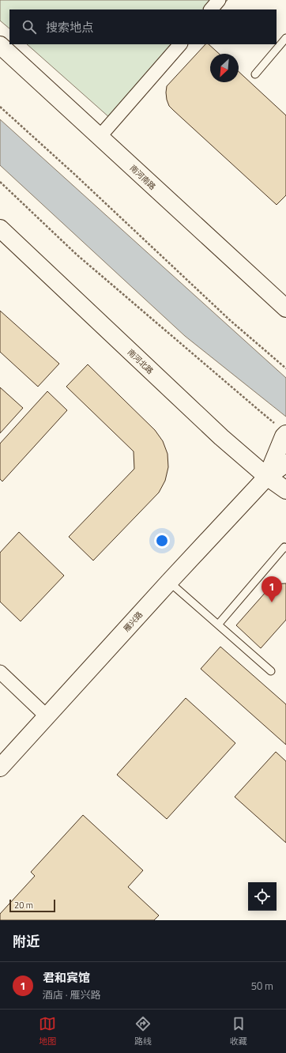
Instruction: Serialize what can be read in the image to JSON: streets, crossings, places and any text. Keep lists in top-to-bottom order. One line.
{"streets":{"street":["南河南路","南河北路","雁兴路"]},"crossings":[["南河北路","雁兴路"]],"scale_bar":"20 m","north":"bottom left","page":{"search":"搜索地点","pins":"1","scale":"20 m","heading":"附近","list":[{"mark":"1","name":"君和宾馆","note":"酒店 · 雁兴路","value":"50 m"}],"nav":["地图","路线","收藏"]}}
